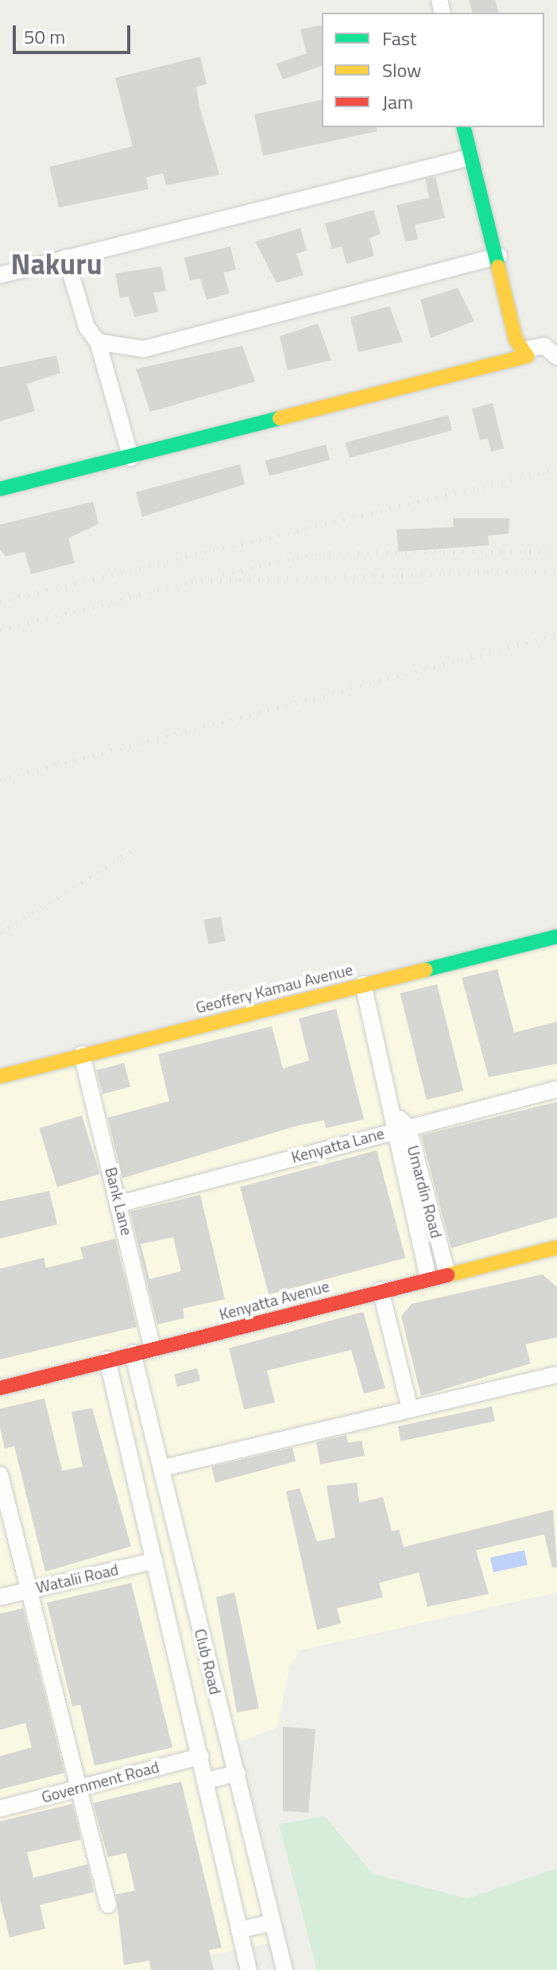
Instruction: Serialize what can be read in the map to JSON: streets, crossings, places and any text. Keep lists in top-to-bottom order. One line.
{"streets":{"main road":["Geoffery Kamau Avenue","Kenyatta Avenue"],"street":["Kenyatta Lane","Umardin Road","Bank Lane","Watalii Road","Club Road","Government Road"]},"crossings":[["Geoffery Kamau Avenue","Umardin Road"],["Geoffery Kamau Avenue","Bank Lane"],["Kenyatta Lane","Umardin Road"],["Kenyatta Lane","Bank Lane"],["Umardin Road","Kenyatta Avenue"],["Bank Lane","Kenyatta Avenue"],["Kenyatta Avenue","Club Road"],["Watalii Road","Club Road"],["Club Road","Government Road"]],"districts":["Nakuru"],"legend":["Fast","Slow","Jam"],"scale_bar":"50 m"}
